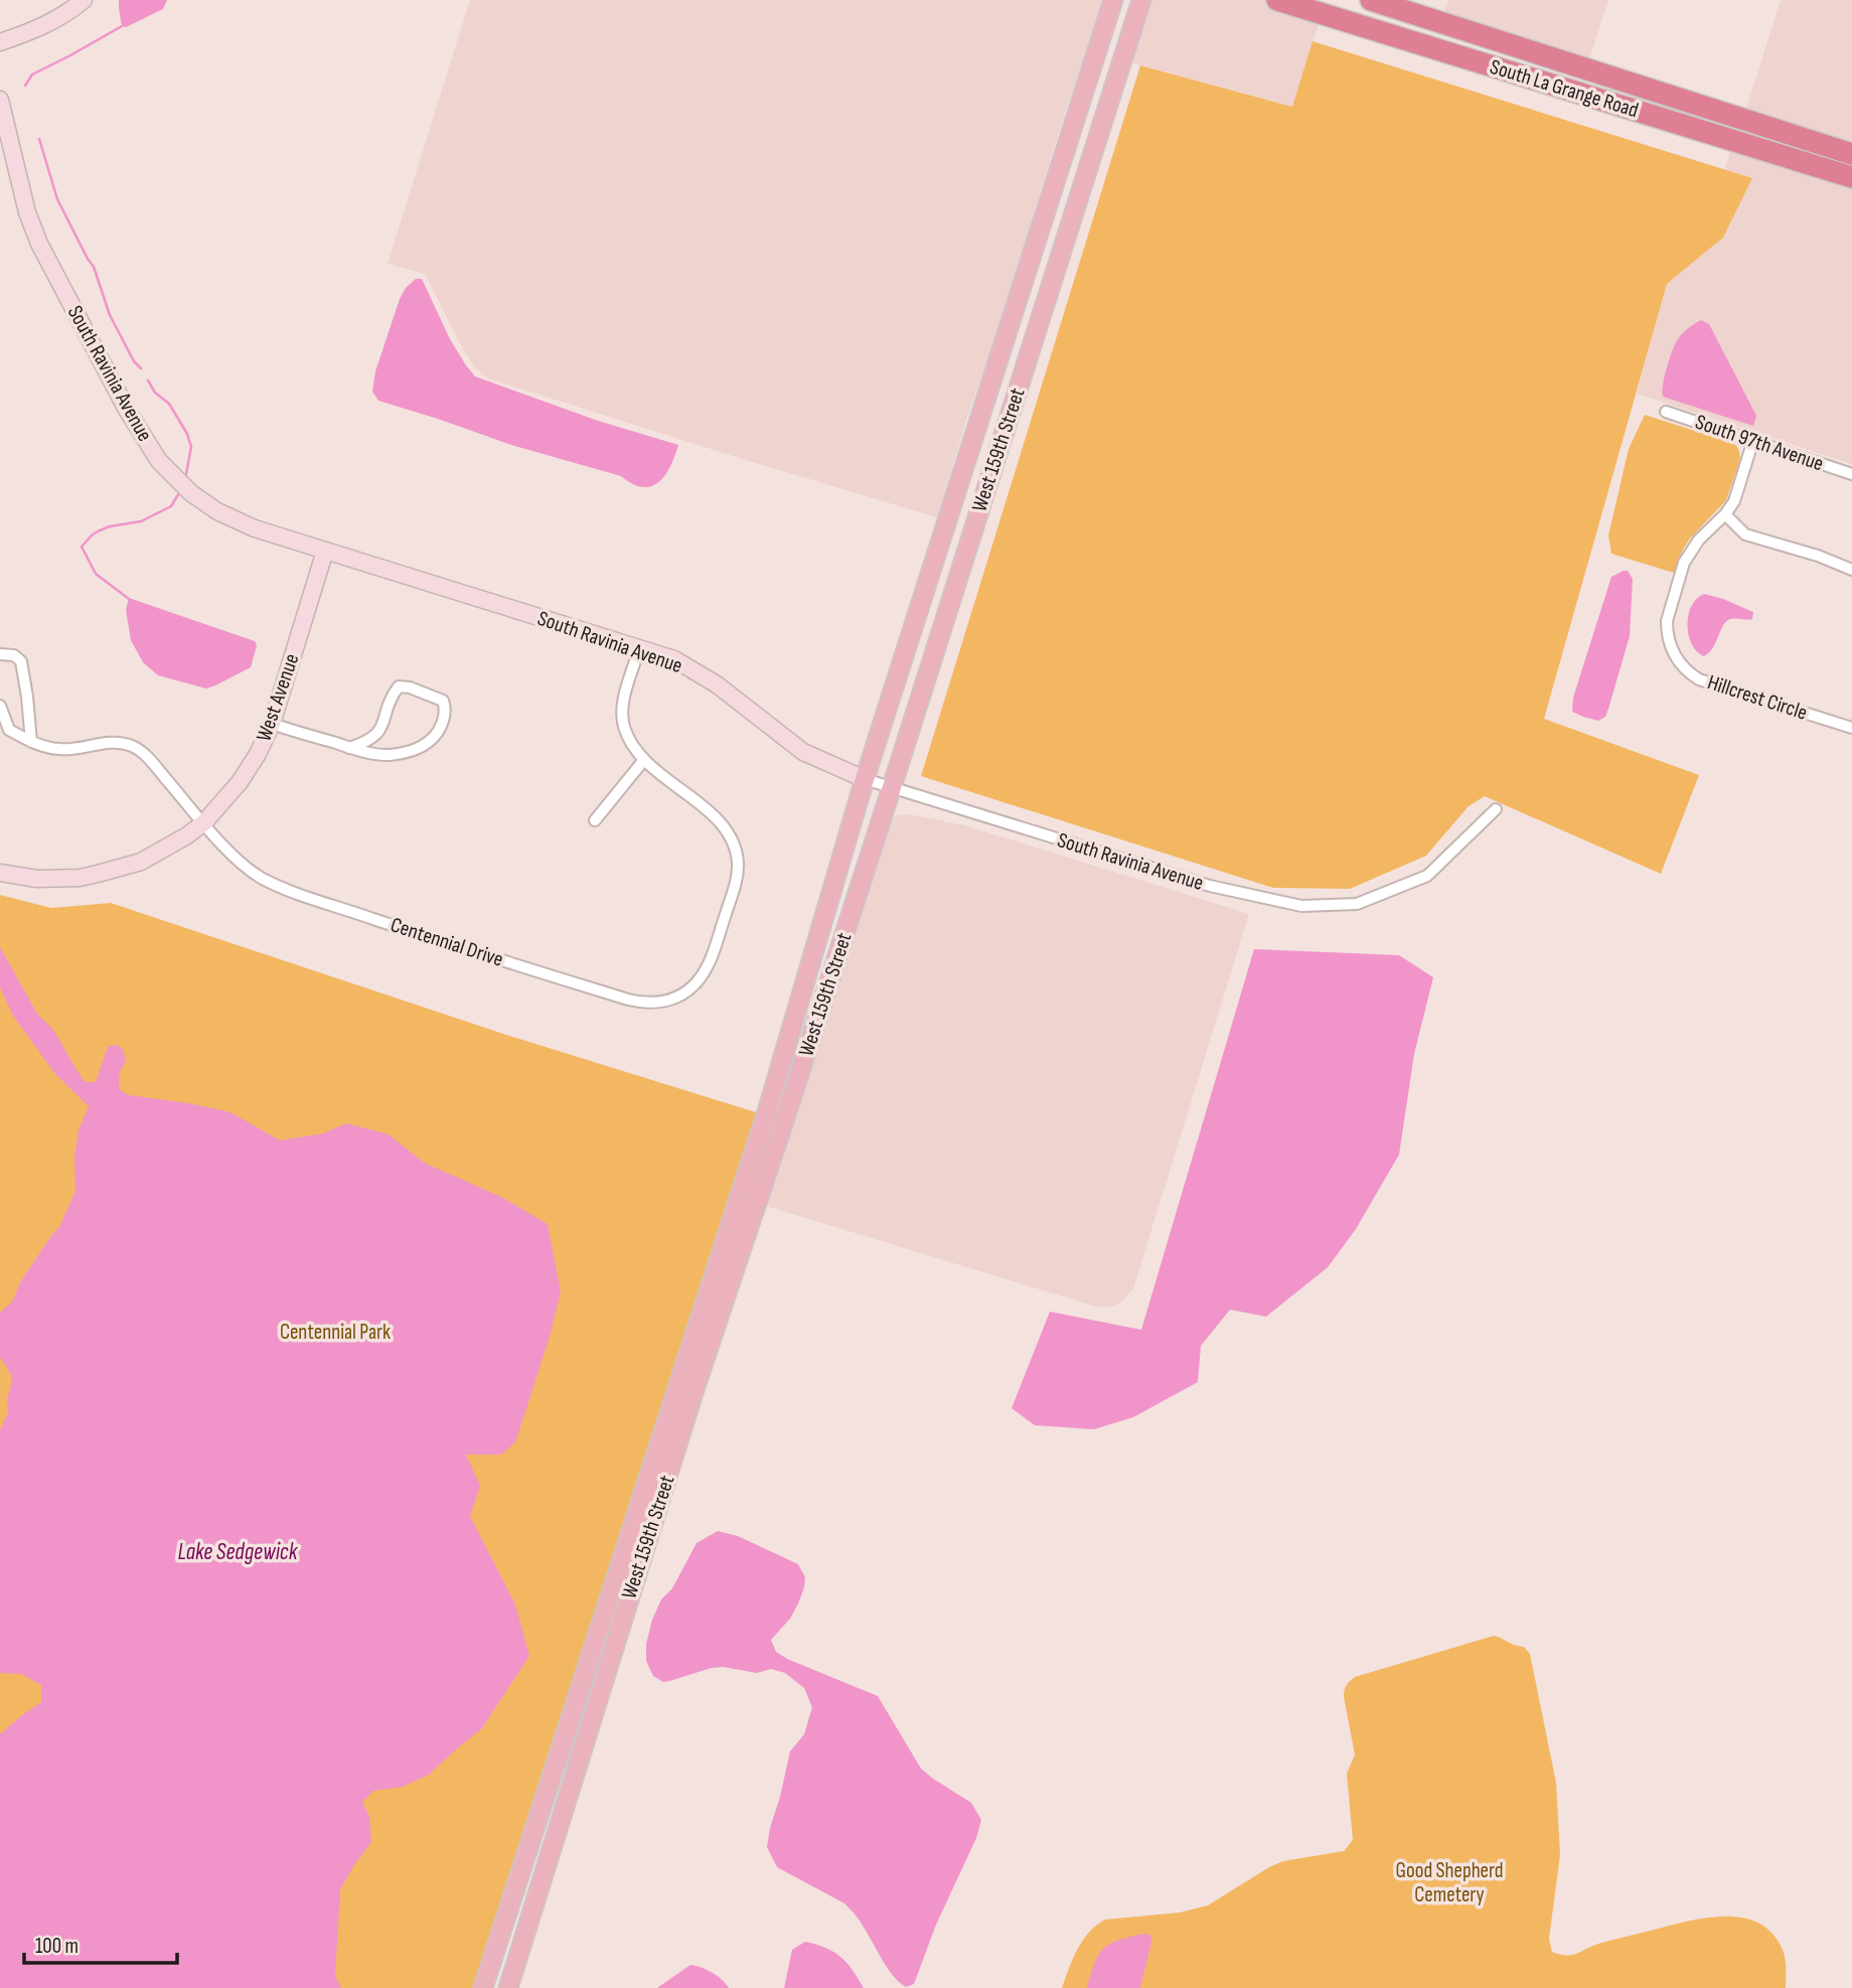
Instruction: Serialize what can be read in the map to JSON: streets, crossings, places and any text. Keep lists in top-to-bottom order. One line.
{"streets":{"highway":["South La Grange Road"],"main road":["West 159th Street"],"street":["South Ravinia Avenue","South 97th Avenue","West Avenue","Hillcrest Circle","Centennial Drive"]},"crossings":[["South Ravinia Avenue","West 159th Street"],["South Ravinia Avenue","West Avenue"],["West Avenue","Centennial Drive"]],"water":["Lake Sedgewick"],"parks":["Centennial Park","Good Shepherd Cemetery"],"scale_bar":"100 m"}
